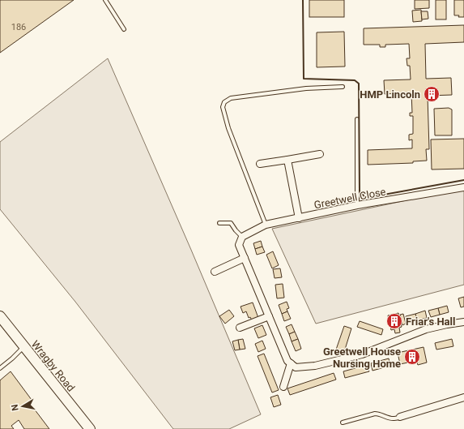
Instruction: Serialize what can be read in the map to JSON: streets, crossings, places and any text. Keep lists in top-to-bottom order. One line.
{"streets":{"main road":["Wragby Road"],"street":["Greetwell Close"]},"places":{"building":["HMP Lincoln","Friar's Hall","Greetwell House Nursing Home"]},"house_numbers":["186"],"north":"left"}
